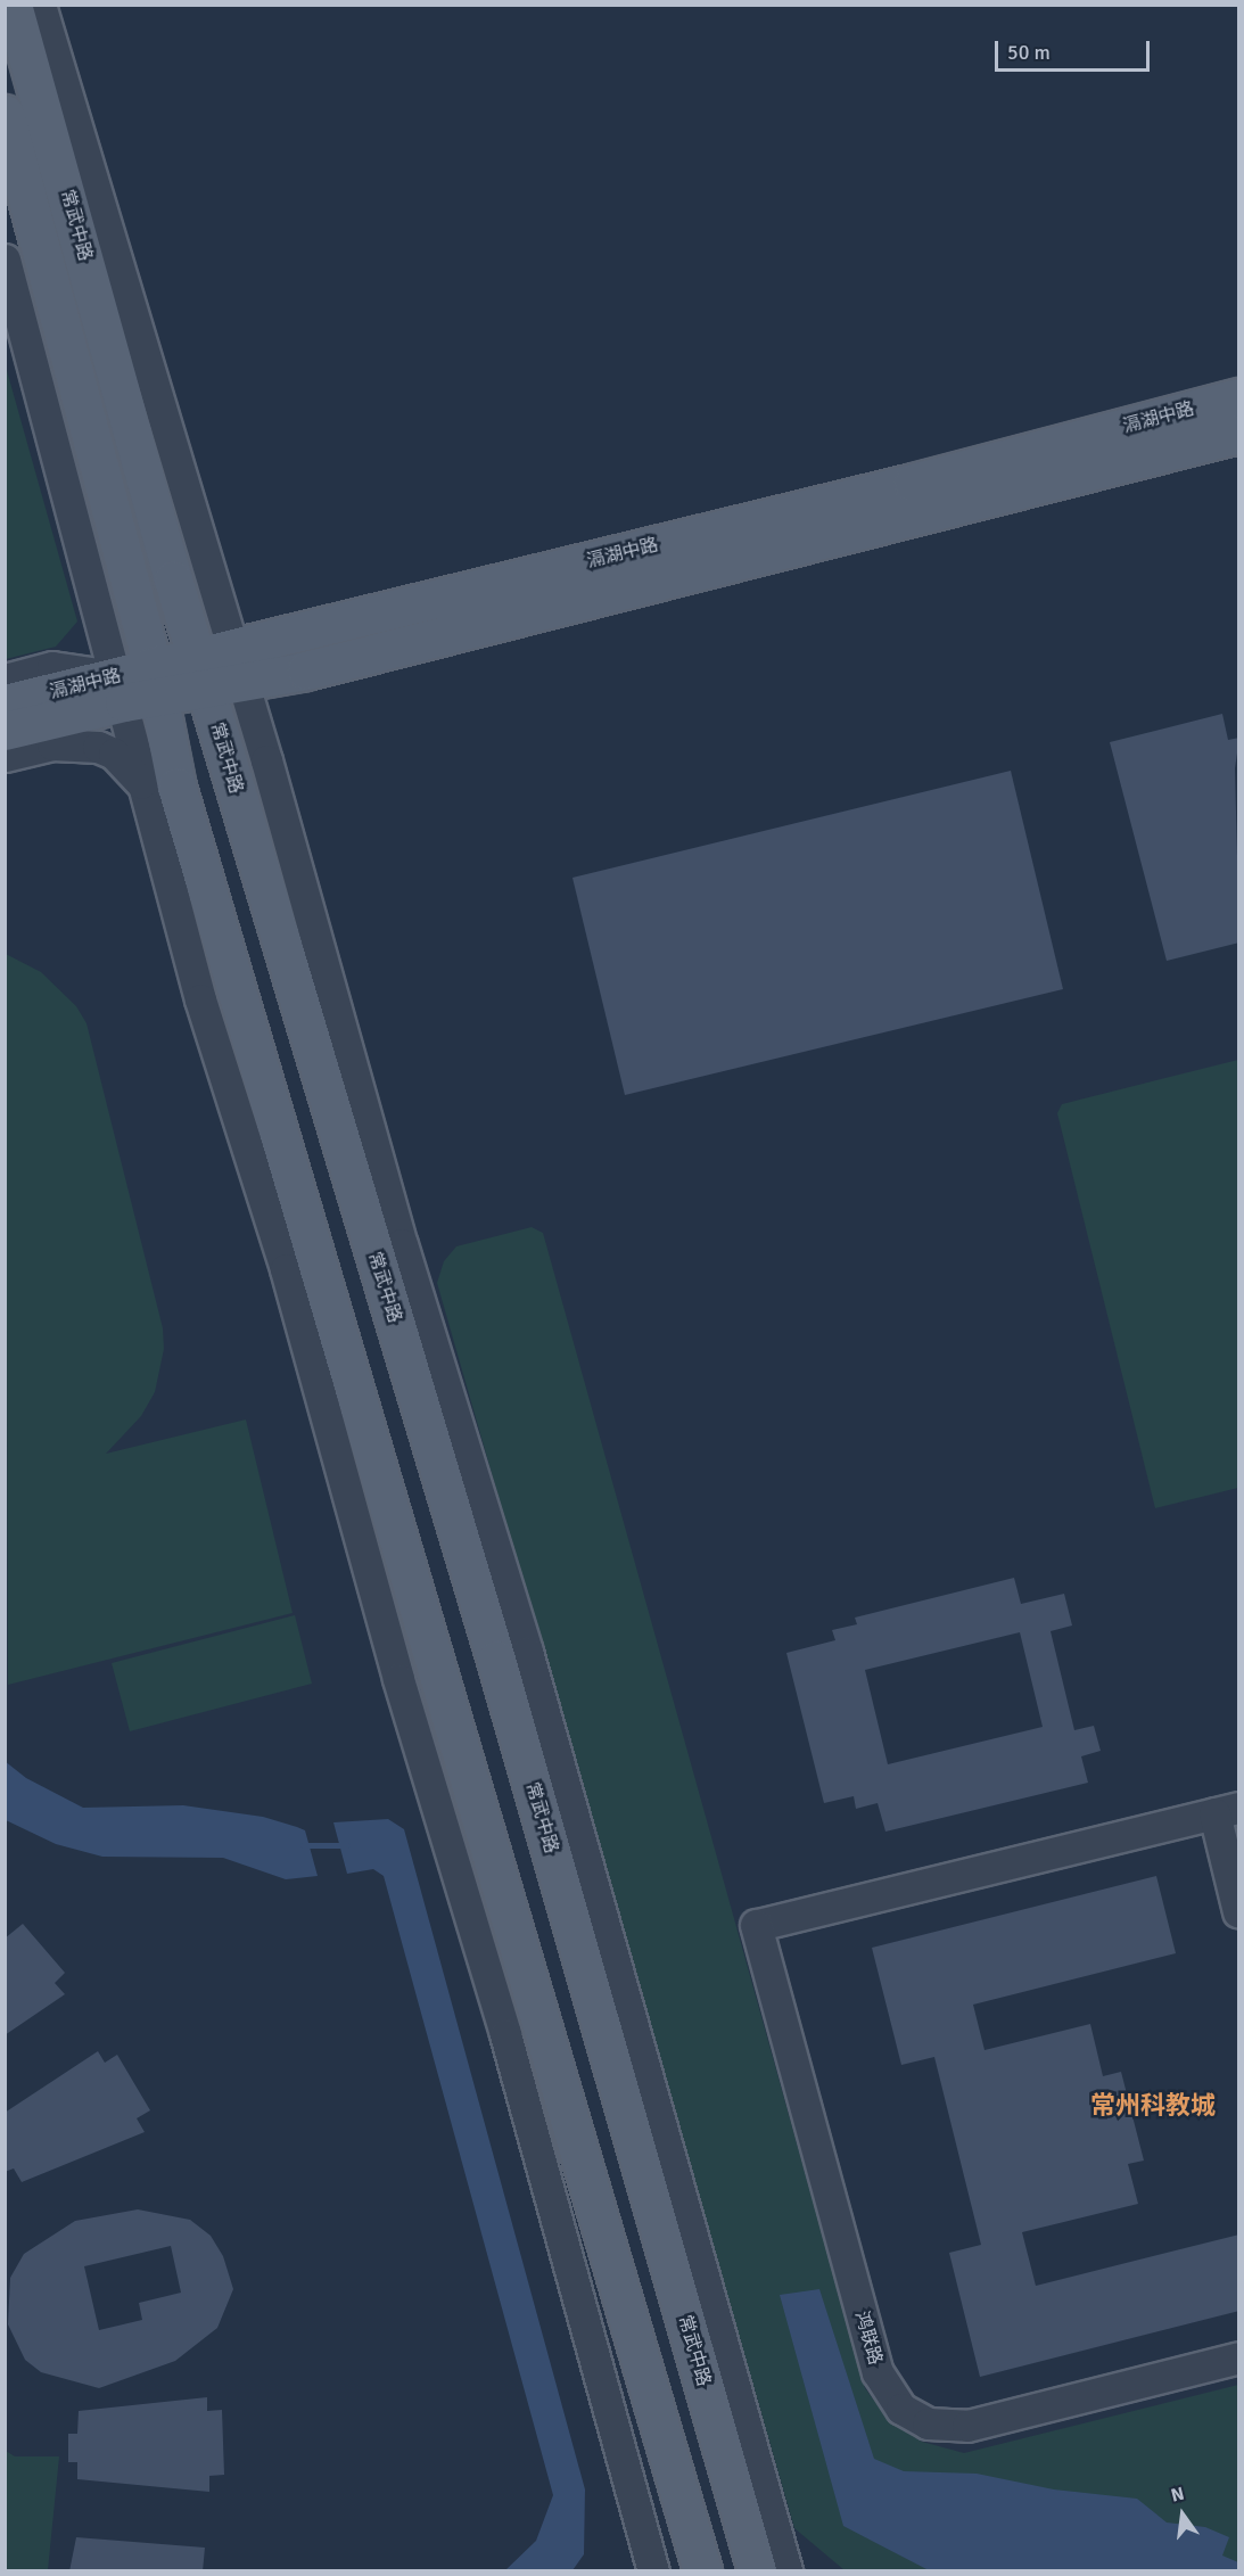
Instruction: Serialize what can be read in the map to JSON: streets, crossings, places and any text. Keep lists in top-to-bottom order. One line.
{"streets":{"main road":["常武中路","滆湖中路"],"street":["鸿联路"]},"crossings":[["常武中路","滆湖中路"]],"districts":["常州科教城"],"scale_bar":"50 m","north":"top"}
